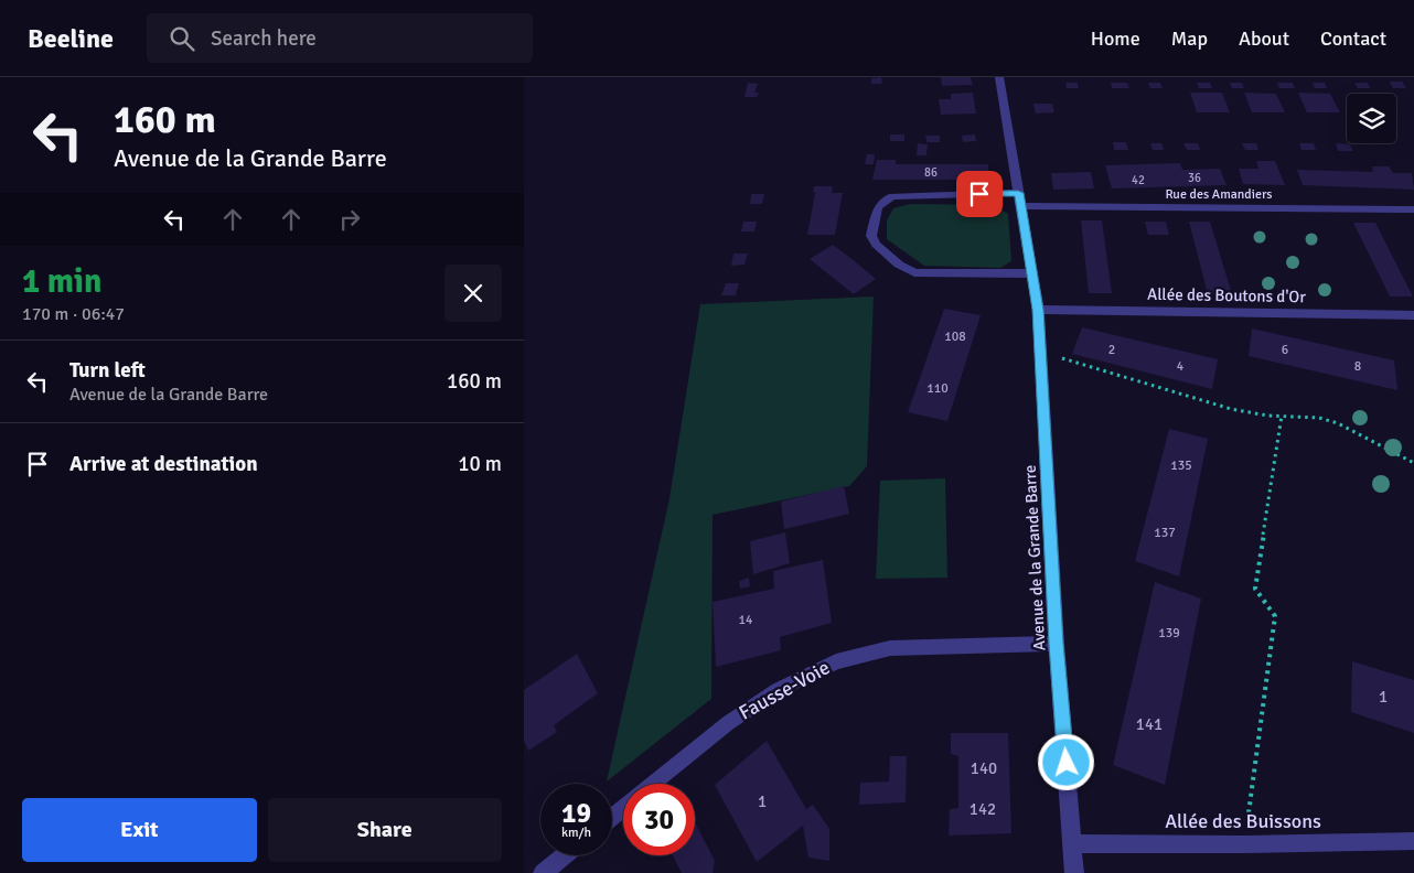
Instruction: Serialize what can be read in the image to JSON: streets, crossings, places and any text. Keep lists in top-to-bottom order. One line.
{"streets":{"street":["Rue des Amandiers","Allée des Boutons d'Or","Avenue de la Grande Barre","Fausse-Voie","Allée des Buissons"]},"crossings":[["Rue des Amandiers","Avenue de la Grande Barre"],["Allée des Boutons d'Or","Avenue de la Grande Barre"],["Avenue de la Grande Barre","Fausse-Voie"],["Avenue de la Grande Barre","Allée des Buissons"]],"house_numbers":["86","36","42","108","2","6","4","8","110","135","137","14","139","1","141","140","1","142"],"page":{"header":"Beeline","search":"Search here","nav":["Home","Map","About","Contact"],"turn":["160 m","Avenue de la Grande Barre"],"heading":["1 min","170 m · 06:47"],"list":[{"name":"Turn left","note":"Avenue de la Grande Barre","value":"160 m"},{"name":"Arrive at destination","value":"10 m"}],"speed":"19 km/h","limit":"30","buttons":["Exit","Share"]}}
